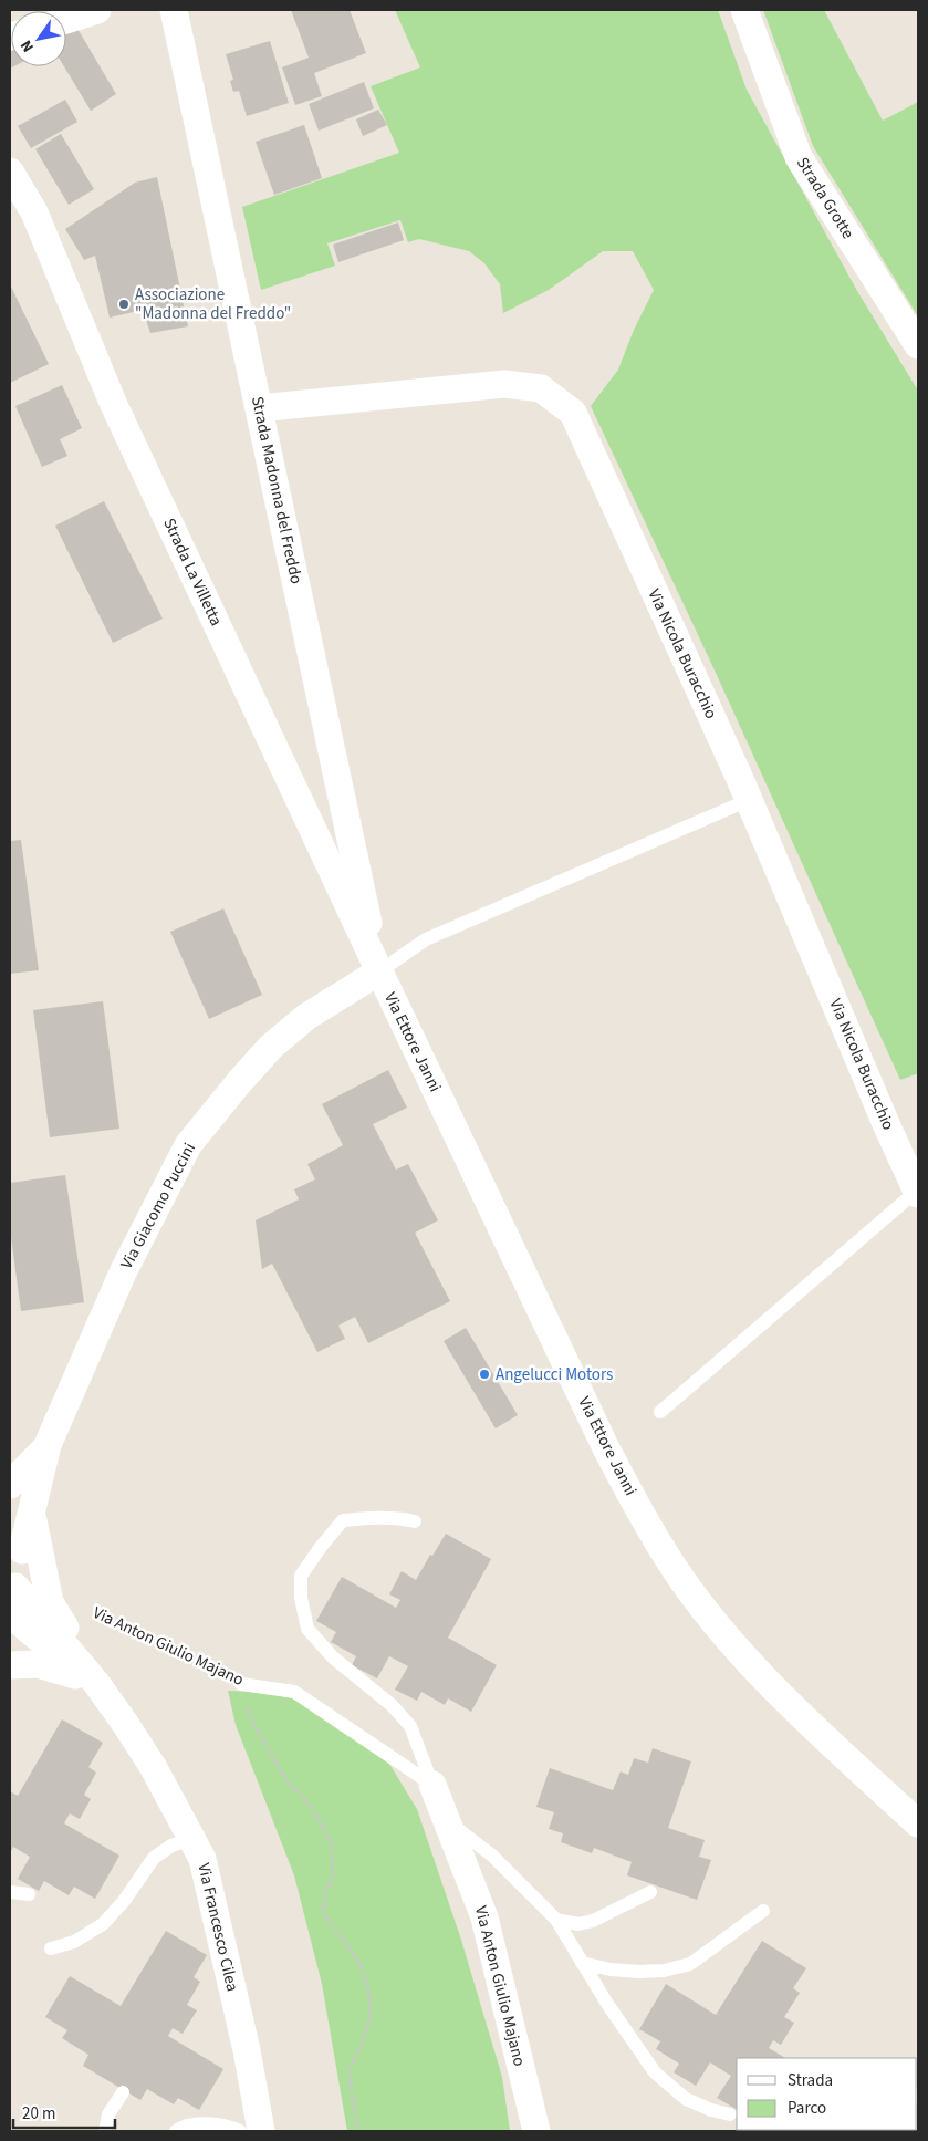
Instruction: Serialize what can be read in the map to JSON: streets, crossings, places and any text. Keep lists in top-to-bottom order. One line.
{"streets":{"street":["Strada Grotte","Strada Madonna del Freddo","Strada La Villetta","Via Nicola Buracchio","Via Ettore Janni","Via Giacomo Puccini","Via Anton Giulio Majano","Via Francesco Cilea"]},"crossings":[["Strada Madonna del Freddo","Strada La Villetta"],["Strada Madonna del Freddo","Via Nicola Buracchio"],["Strada Madonna del Freddo","Via Ettore Janni"],["Strada Madonna del Freddo","Via Giacomo Puccini"],["Strada La Villetta","Via Ettore Janni"],["Strada La Villetta","Via Giacomo Puccini"],["Via Ettore Janni","Via Giacomo Puccini"],["Via Giacomo Puccini","Via Francesco Cilea"],["Via Anton Giulio Majano","Via Francesco Cilea"]],"places":["Associazione \"Madonna del Freddo\"","Angelucci Motors"],"legend":["Strada","Parco"],"scale_bar":"20 m","north":"bottom left"}
